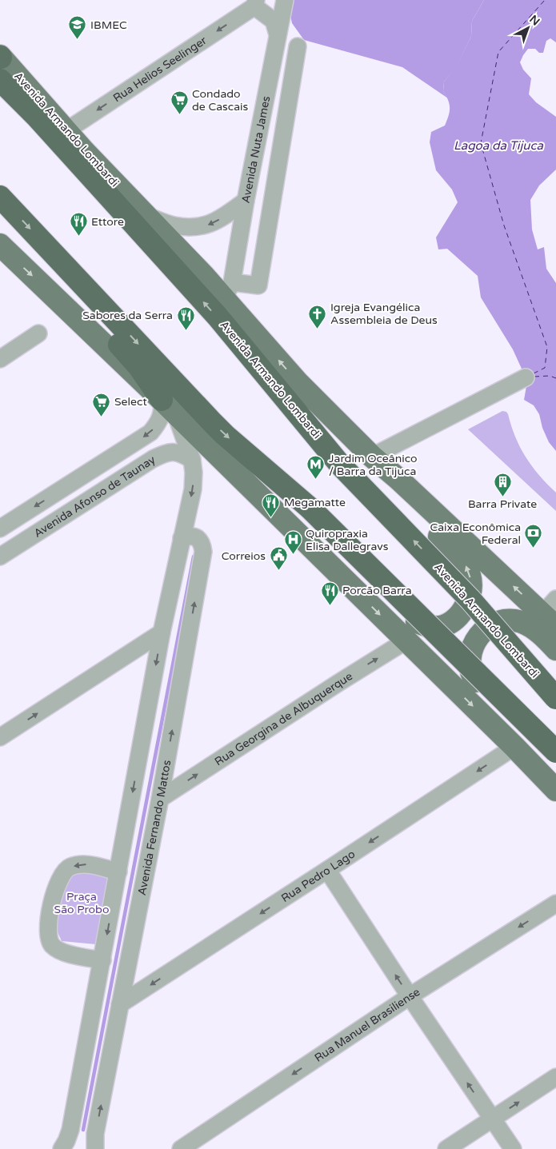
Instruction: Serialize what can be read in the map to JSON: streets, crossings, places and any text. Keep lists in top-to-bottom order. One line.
{"streets":{"highway":["Avenida Armando Lombardi"],"street":["Rua Helios Seelinger","Avenida Nuta James","Avenida Afonso de Taunay","Rua Georgina de Albuquerque","Avenida Fernando Mattos","Rua Pedro Lago","Rua Manuel Brasiliense"]},"crossings":[["Rua Helios Seelinger","Avenida Armando Lombardi"],["Rua Helios Seelinger","Avenida Nuta James"],["Avenida Armando Lombardi","Avenida Nuta James"],["Rua Georgina de Albuquerque","Avenida Fernando Mattos"],["Avenida Fernando Mattos","Rua Pedro Lago"]],"one_way":["Rua Helios Seelinger","Rua Pedro Lago","Rua Manuel Brasiliense"],"water":["Lagoa da Tijuca"],"parks":["Praça São Probo"],"places":{"school or university":["IBMEC"],"supermarket":["Condado de Cascais","Select"],"restaurant":["Ettore","Sabores da Serra","Megamatte","Porcão Barra"],"church":["Igreja Evangélica Assembleia de Deus"],"metro station":["Jardim Oceânico / Barra da Tijuca"],"building":["Barra Private"],"bank":["Caixa Econômica Federal"],"hospital":["Quiropraxia Elisa Dallegravs"],"public building":["Correios"]},"north":"top right"}
